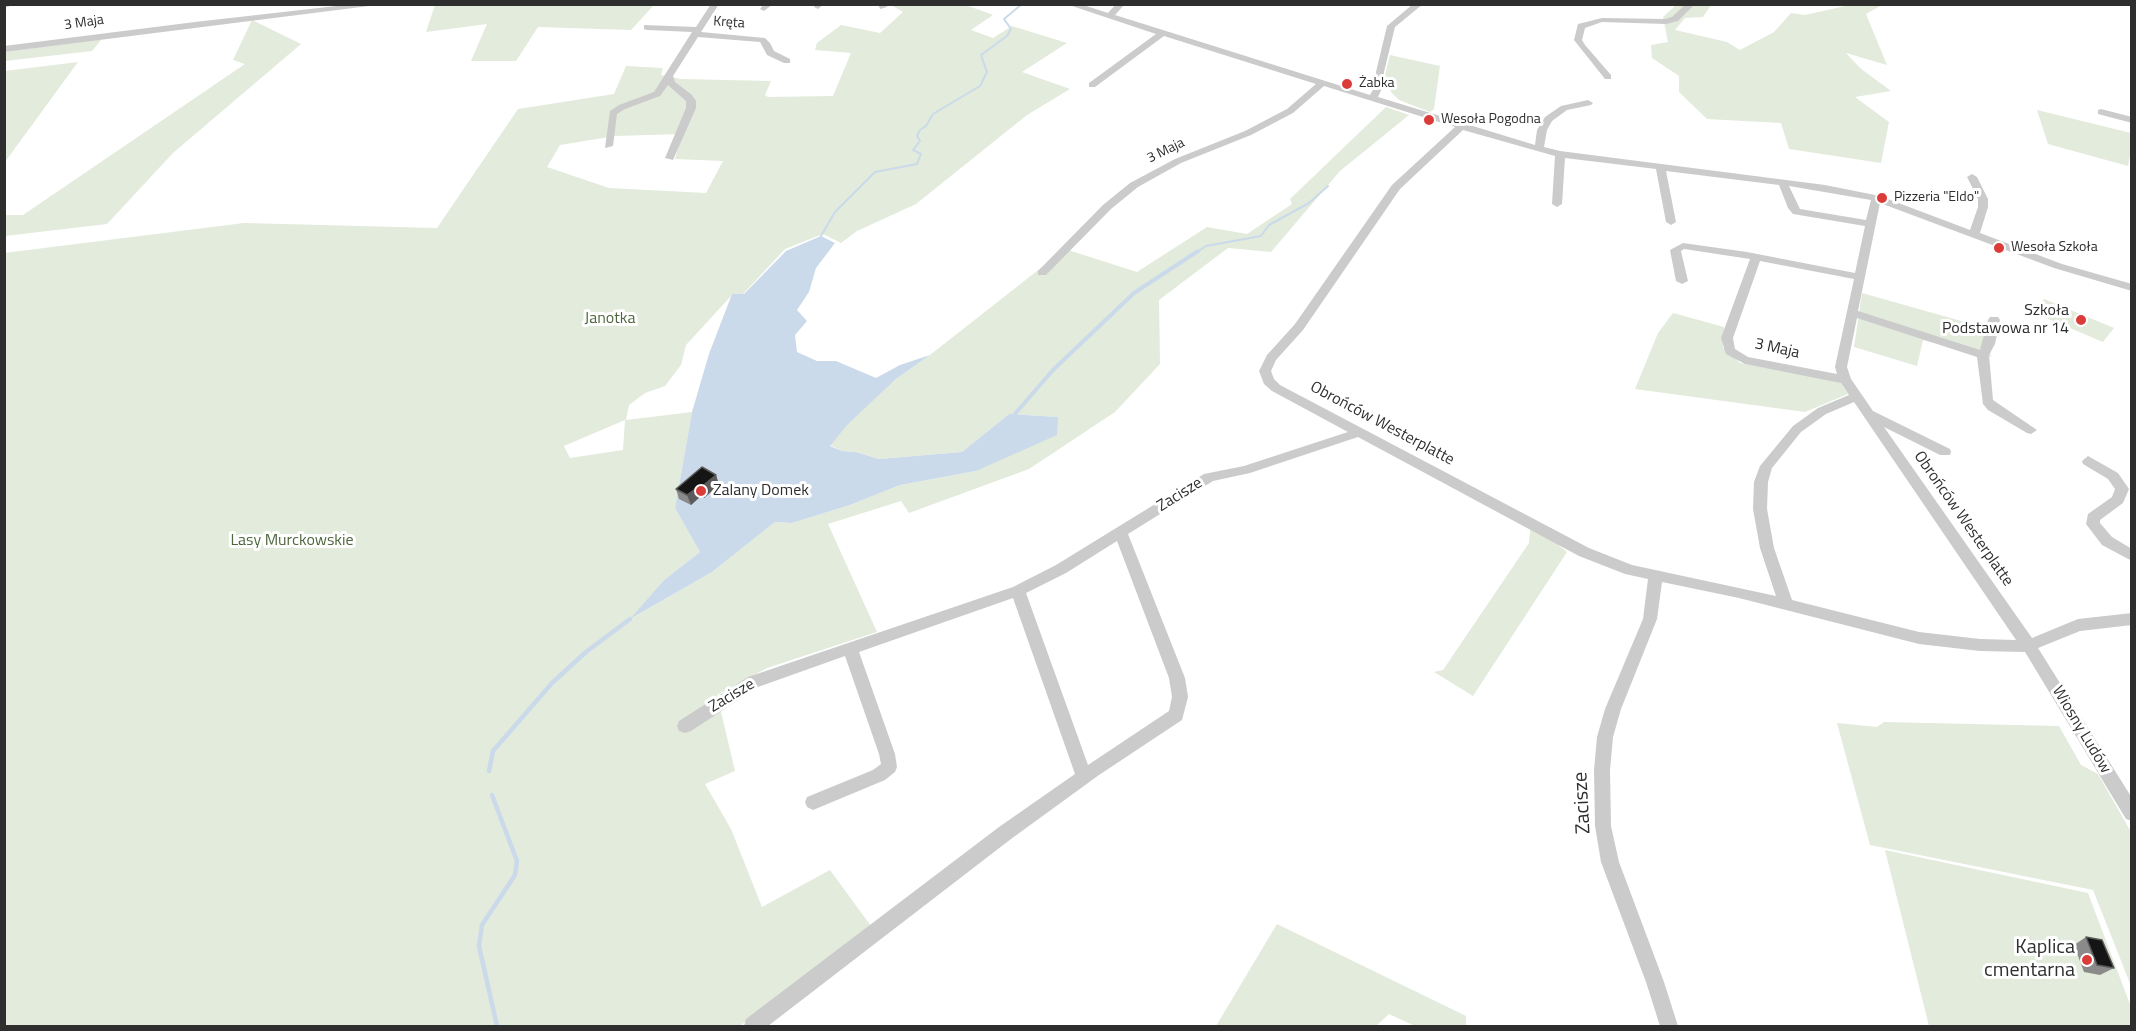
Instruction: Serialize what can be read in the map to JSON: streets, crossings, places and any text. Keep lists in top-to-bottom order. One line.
{"streets":{"street":["3 Maja","Kręta","Obrońców Westerplatte","Zacisze","Wiosny Ludów"]},"crossings":[["3 Maja","Obrońców Westerplatte"],["Obrońców Westerplatte","Zacisze"],["Obrońców Westerplatte","Wiosny Ludów"]],"parks":["Janotka","Lasy Murckowskie"],"places":["Żabka","Wesoła Pogodna","Pizzeria \"Eldo\"","Wesoła Szkoła","Szkoła Podstawowa nr 14","Zalany Domek","Kaplica cmentarna"]}
